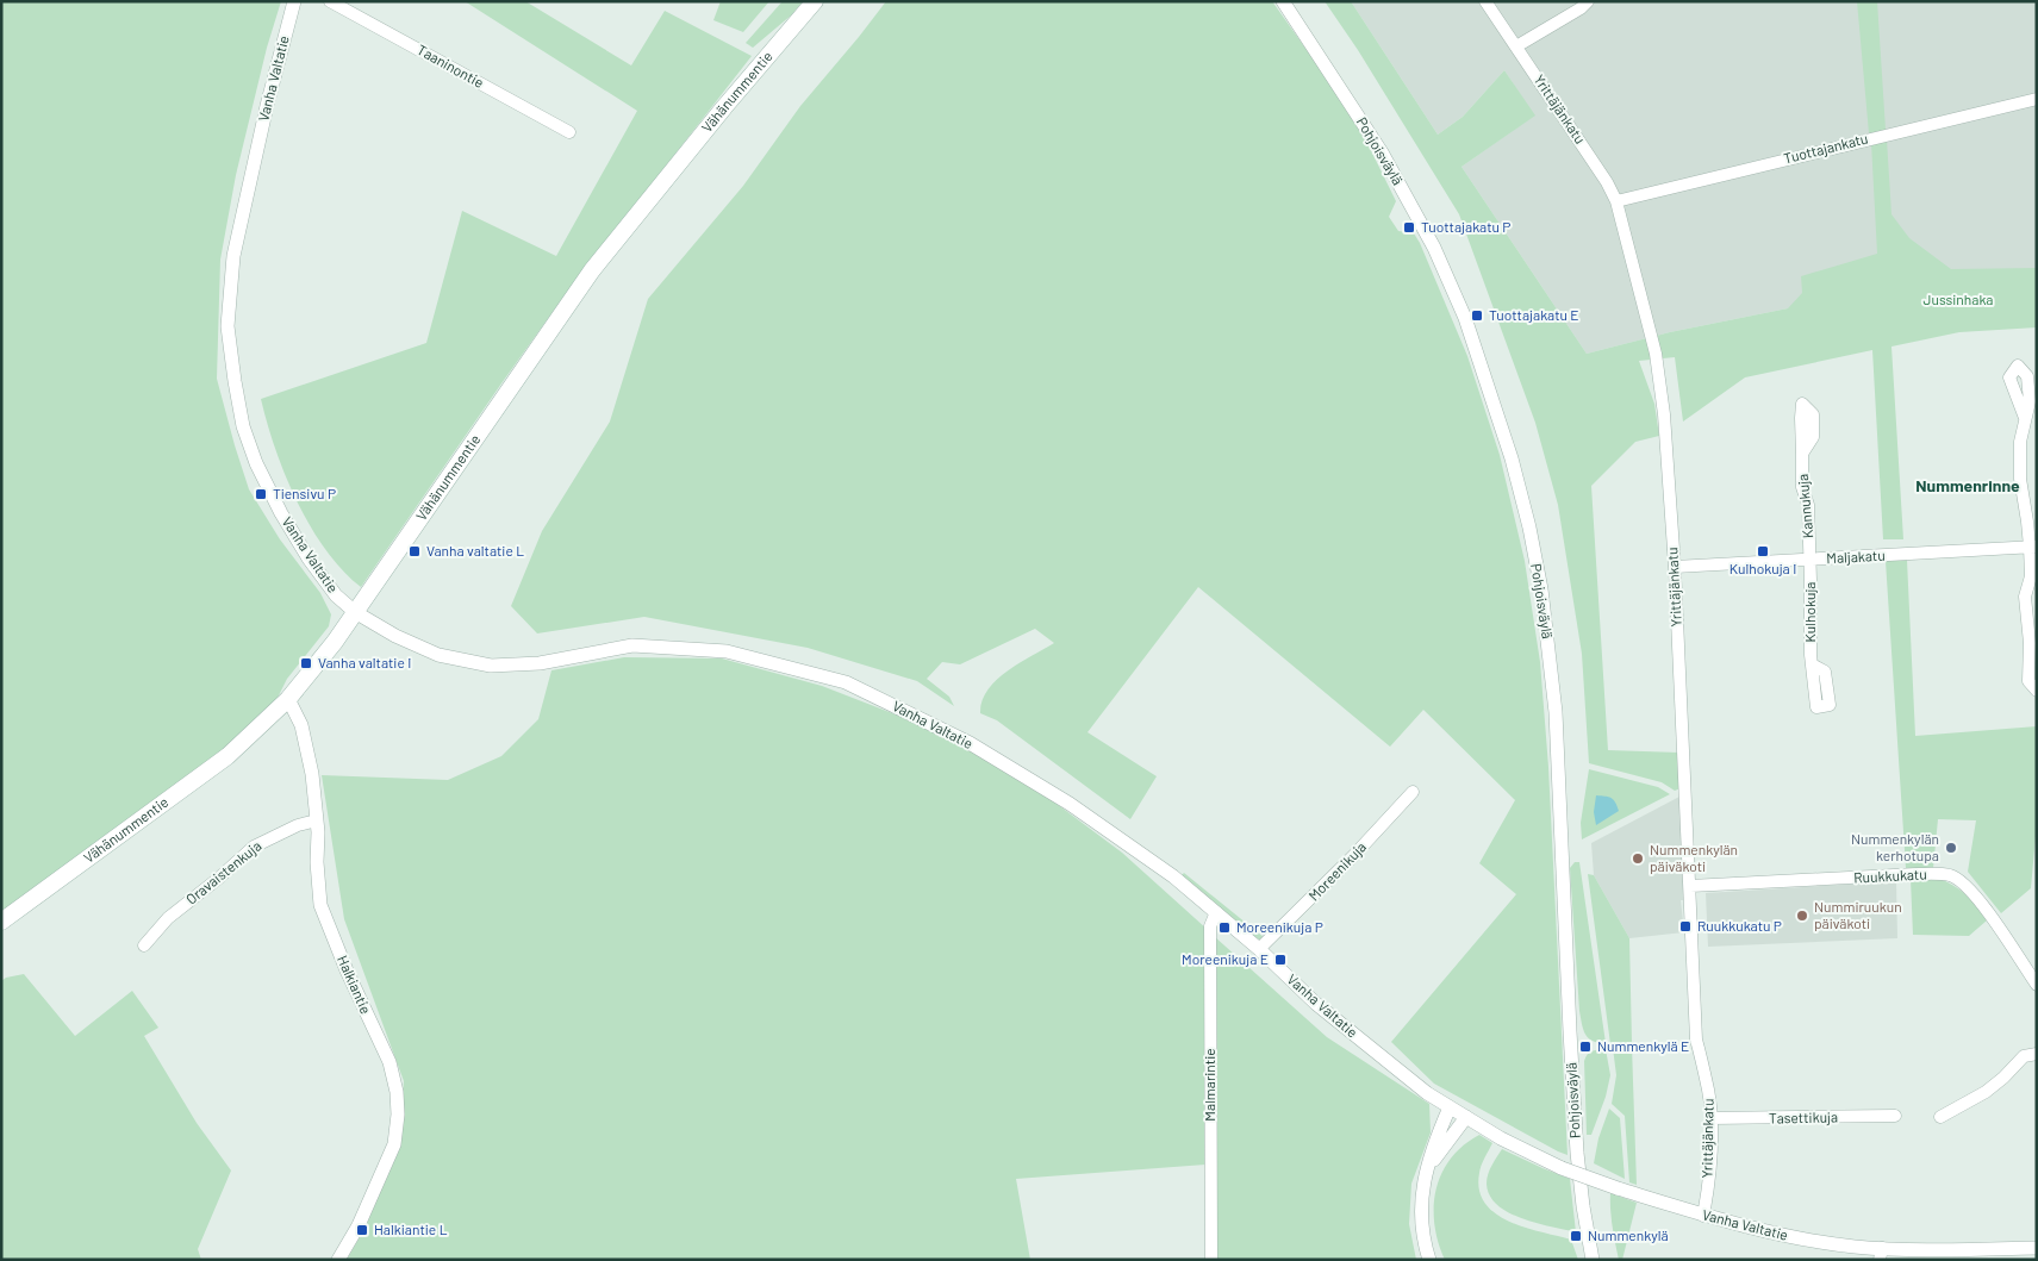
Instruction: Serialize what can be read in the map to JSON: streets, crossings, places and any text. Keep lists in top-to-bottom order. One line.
{"streets":{"main road":["Vähänummentie"],"street":["Taaninontie","Vanha Valtatie","Yrittäjänkatu","Tuottajankatu","Pohjoisväylä","Kannukuja","Maljakatu","Kulhokuja","Moreenikuja","Oravaistenkuja","Ruukkukatu","Halkiantie","Malmarintie","Tasettikuja"]},"crossings":[["Vanha Valtatie","Vähänummentie"],["Vanha Valtatie","Yrittäjänkatu"],["Vanha Valtatie","Moreenikuja"],["Vanha Valtatie","Malmarintie"],["Vähänummentie","Halkiantie"],["Yrittäjänkatu","Tuottajankatu"],["Yrittäjänkatu","Maljakatu"],["Yrittäjänkatu","Ruukkukatu"],["Yrittäjänkatu","Tasettikuja"],["Kannukuja","Maljakatu"],["Kannukuja","Kulhokuja"],["Maljakatu","Kulhokuja"],["Oravaistenkuja","Halkiantie"]],"districts":["Nummenrinne"],"parks":["Jussinhaka"],"places":{"transit":["Tuottajakatu P","Tuottajakatu E","Tiensivu P","Vanha valtatie L","Kulhokuja I","Vanha valtatie I","Ruukkukatu P","Moreenikuja P","Moreenikuja E","Nummenkylä E","Halkiantie L","Nummenkylä"],"other":["Nummenkylän kerhotupa","Nummenkylän päiväkoti","Nummiruukun päiväkoti"]}}
